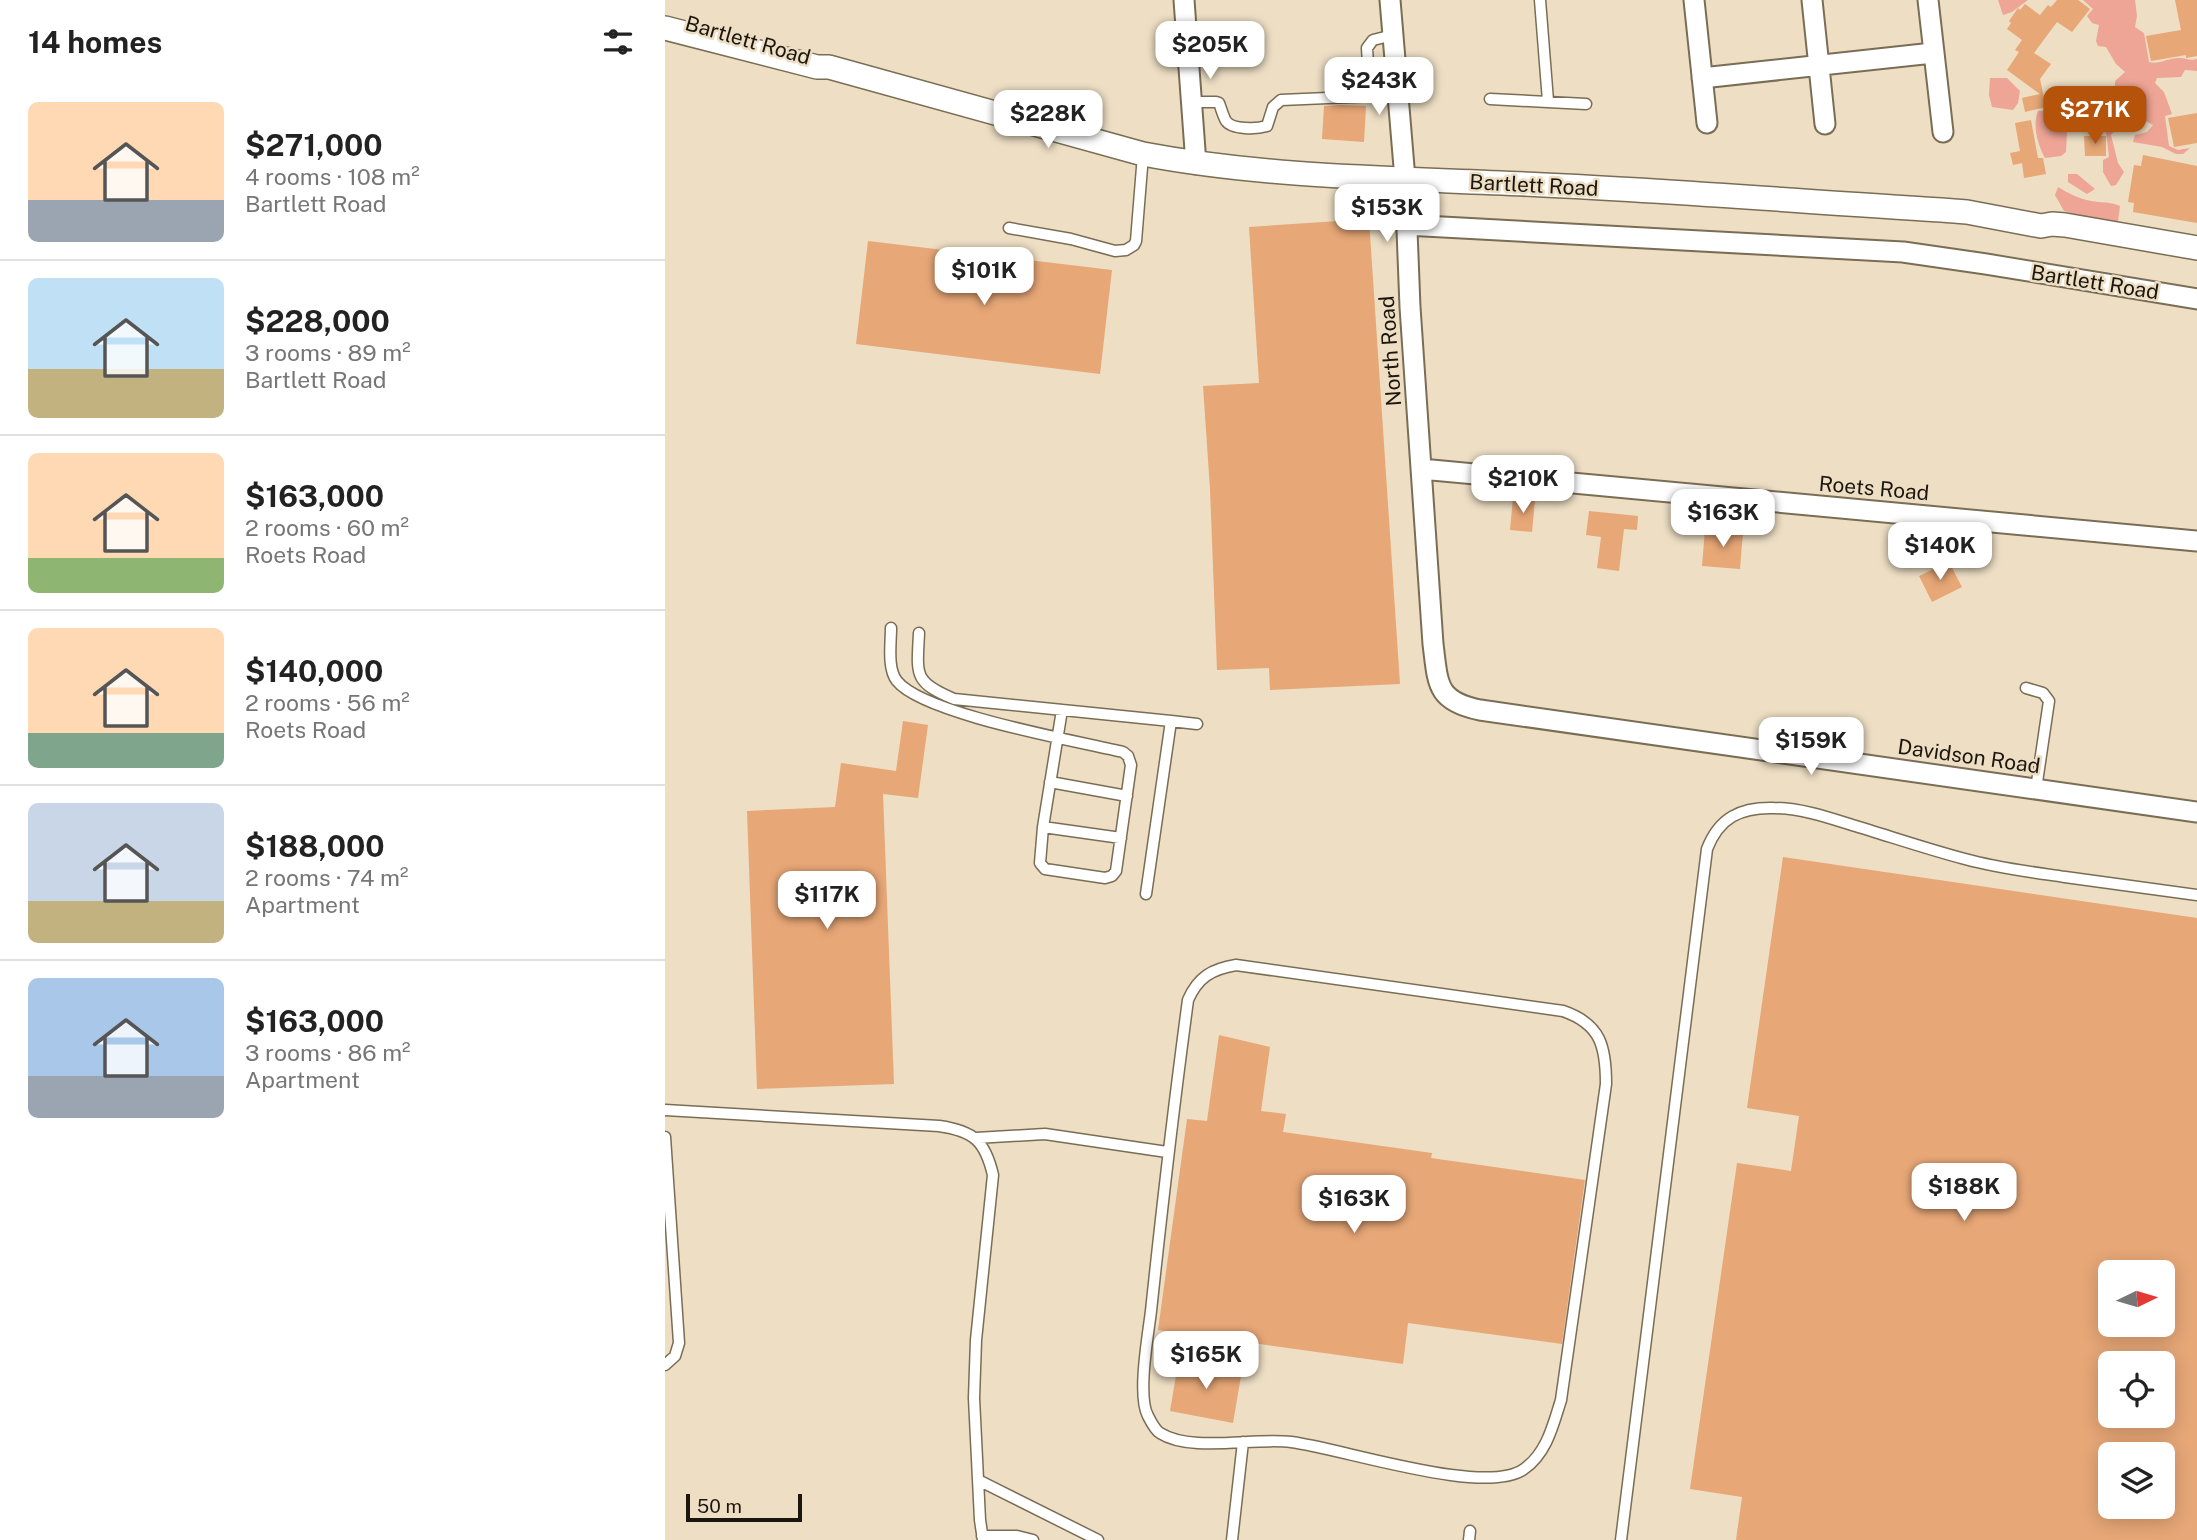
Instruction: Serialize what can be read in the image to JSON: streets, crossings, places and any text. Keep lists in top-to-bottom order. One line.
{"streets":{"street":["Bartlett Road","North Road","Roets Road","Davidson Road"]},"crossings":[["Bartlett Road","North Road"],["North Road","Roets Road"],["North Road","Davidson Road"]],"scale_bar":"50 m","north":"right","page":{"heading":"14 homes","price":["$205K","$243K","$271K","$228K","$153K","$101K","$210K","$163K","$140K","$159K","$117K","$188K","$163K","$165K"],"list":[{"name":"$271,000","note":"4 rooms · 108 m² · Bartlett Road"},{"name":"$228,000","note":"3 rooms · 89 m² · Bartlett Road"},{"name":"$163,000","note":"2 rooms · 60 m² · Roets Road"},{"name":"$140,000","note":"2 rooms · 56 m² · Roets Road"},{"name":"$188,000","note":"2 rooms · 74 m² · Apartment"},{"name":"$163,000","note":"3 rooms · 86 m² · Apartment"}],"scale":"50 m"}}
